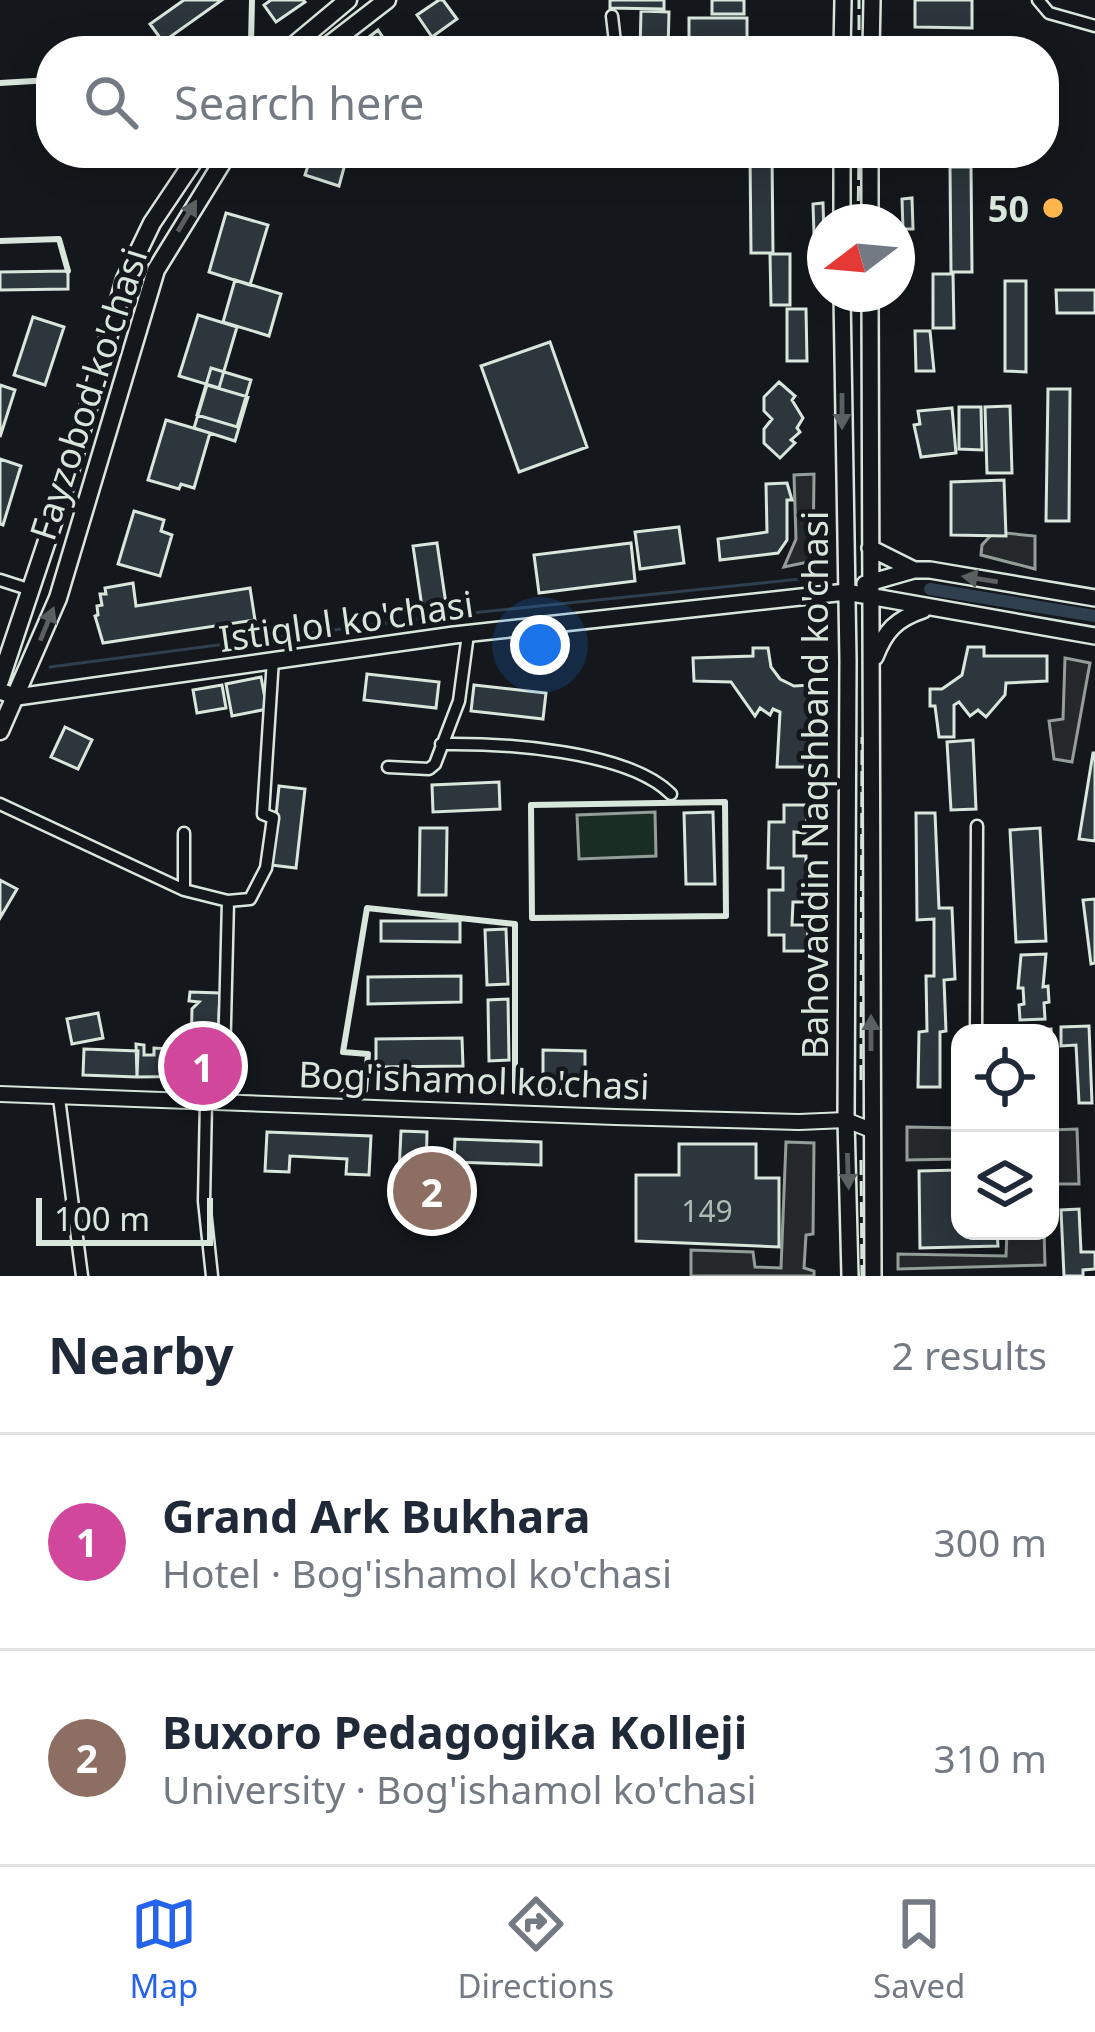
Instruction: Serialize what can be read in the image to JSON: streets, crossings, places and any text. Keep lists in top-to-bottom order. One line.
{"streets":{"main road":["Fayzobod ko'chasi","Istiqlol ko'chasi","Bahovaddin Naqshband ko'chasi"],"street":["Bog'ishamol ko'chasi"]},"crossings":[["Fayzobod ko'chasi","Istiqlol ko'chasi"],["Istiqlol ko'chasi","Bahovaddin Naqshband ko'chasi"],["Bahovaddin Naqshband ko'chasi","Bog'ishamol ko'chasi"]],"places":["50"],"house_numbers":["149"],"scale_bar":"100 m","north":"left","page":{"search":"Search here","pins":["1","2"],"scale":"100 m","heading":["Nearby","2 results"],"list":[{"mark":"1","name":"Grand Ark Bukhara","note":"Hotel · Bog'ishamol ko'chasi","value":"300 m"},{"mark":"2","name":"Buxoro Pedagogika Kolleji","note":"University · Bog'ishamol ko'chasi","value":"310 m"}],"nav":["Map","Directions","Saved"]}}
